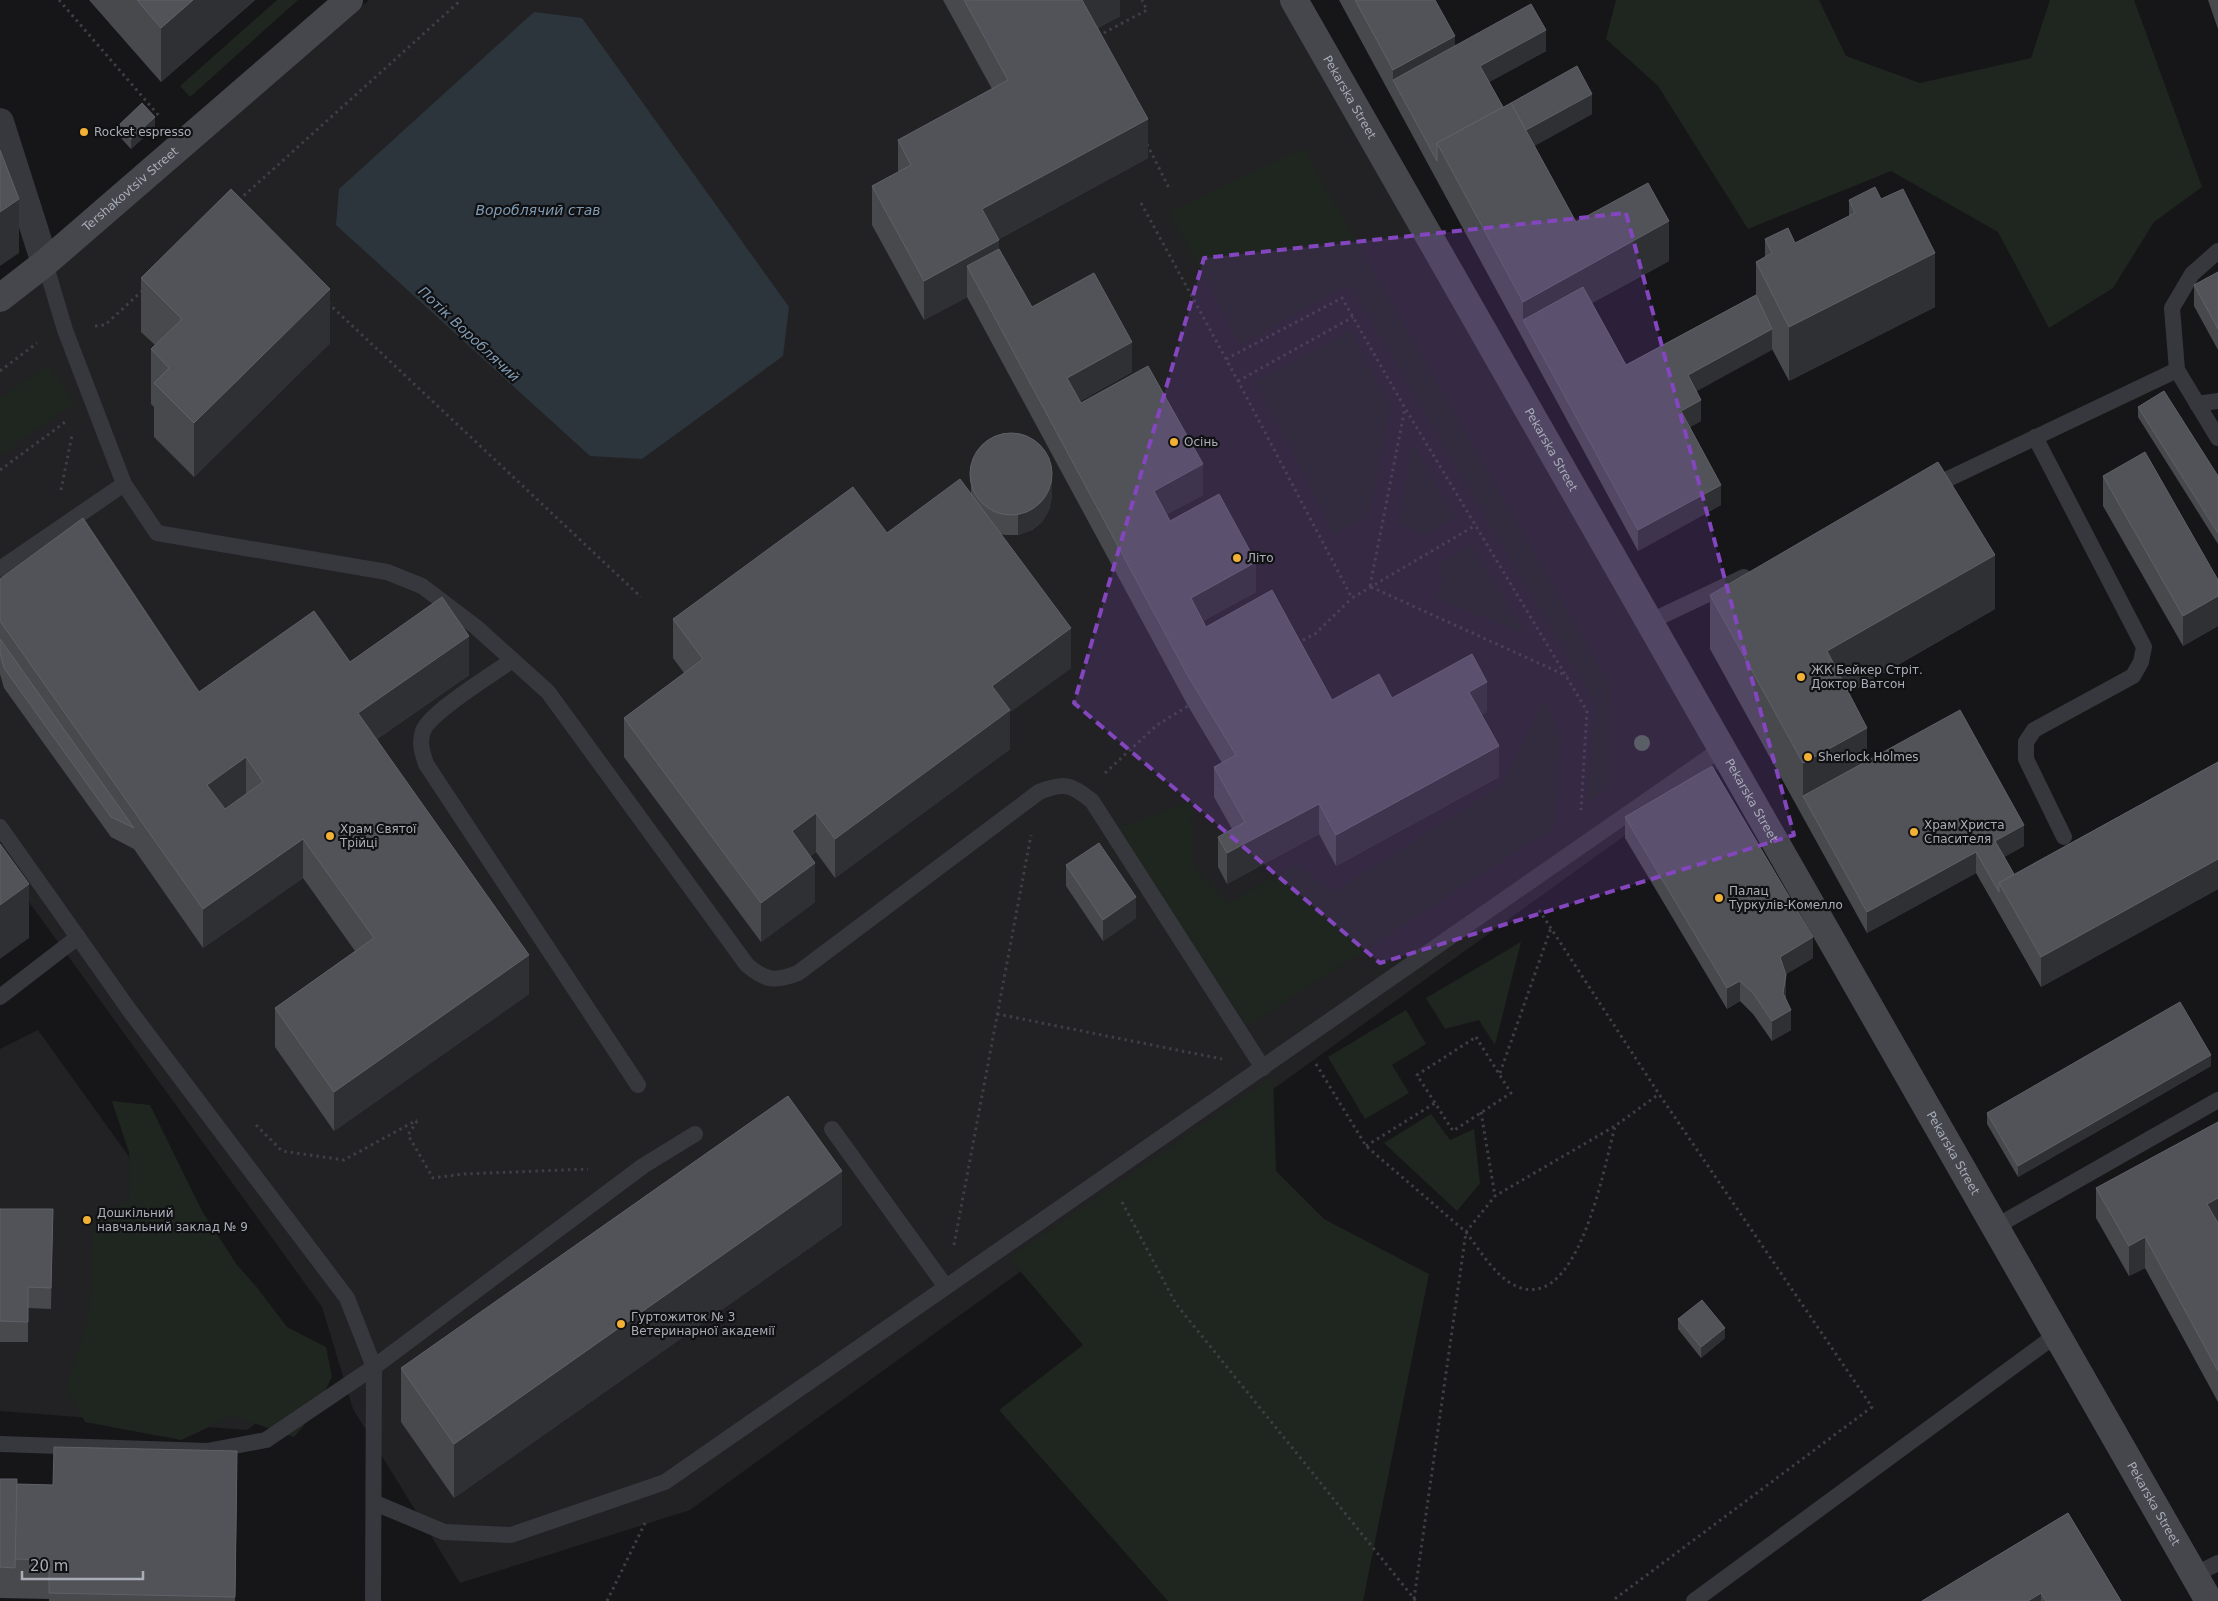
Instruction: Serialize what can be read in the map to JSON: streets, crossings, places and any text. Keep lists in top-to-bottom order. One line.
{"streets":{"street":["Pekarska Street","Tershakovtsiv Street"]},"water":["Вороблячий став","Потік Вороблячий"],"places":["Rocket espresso","Осінь","Літо","ЖК Бейкер Стріт. Доктор Ватсон","Sherlock Holmes","Храм Христа Спасителя","Храм Святої Трійці","Палац Туркулів-Комелло","Дошкільний навчальний заклад № 9","Гуртожиток № 3 Ветеринарної академії"],"scale_bar":"20 m"}
